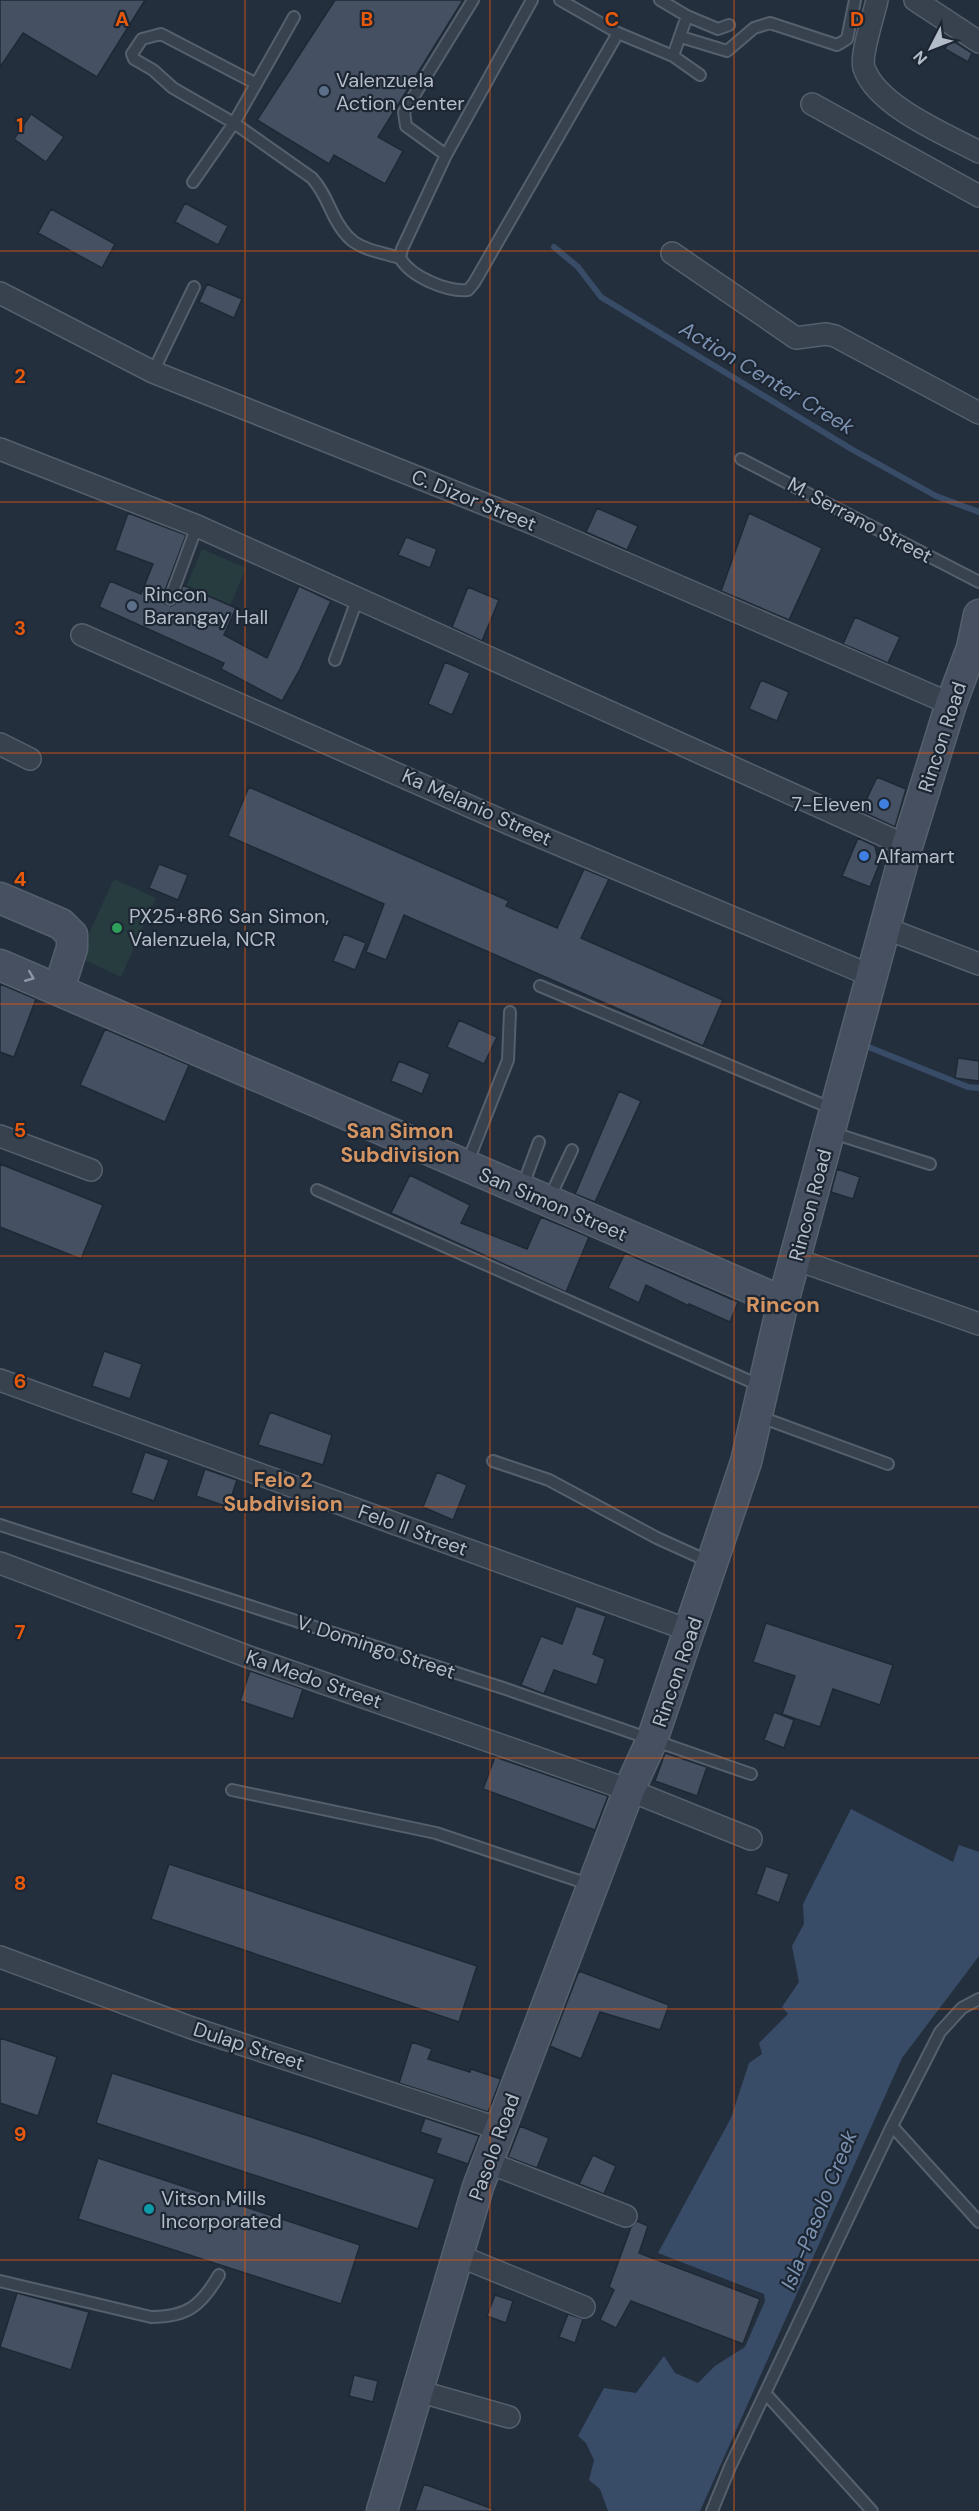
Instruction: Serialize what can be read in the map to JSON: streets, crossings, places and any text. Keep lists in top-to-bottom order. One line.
{"streets":{"street":["C. Dizor Street","Rincon Road","Ka Melanio Street","San Simon Street","Felo II Street","Ka Medo Street","Dulap Street","Pasolo Road"],"lane":["M. Serrano Street","V. Domingo Street"]},"crossings":[["C. Dizor Street","Rincon Road"],["Rincon Road","Ka Melanio Street"],["Rincon Road","San Simon Street"],["Rincon Road","Felo II Street"],["Rincon Road","V. Domingo Street"],["Rincon Road","Ka Medo Street"],["Rincon Road","Pasolo Road"],["Ka Medo Street","Pasolo Road"],["Dulap Street","Pasolo Road"]],"districts":["San Simon Subdivision","Rincon","Felo 2 Subdivision"],"water":["Action Center Creek","Isla-Pasolo Creek"],"places":["Valenzuela Action Center","Rincon Barangay Hall","7-Eleven","Alfamart","PX25+8R6 San Simon, Valenzuela, NCR","Vitson Mills Incorporated"],"north":"bottom left","grid":{"columns":["A","B","C","D"],"rows":["1","2","3","4","5","6","7","8","9"]}}
